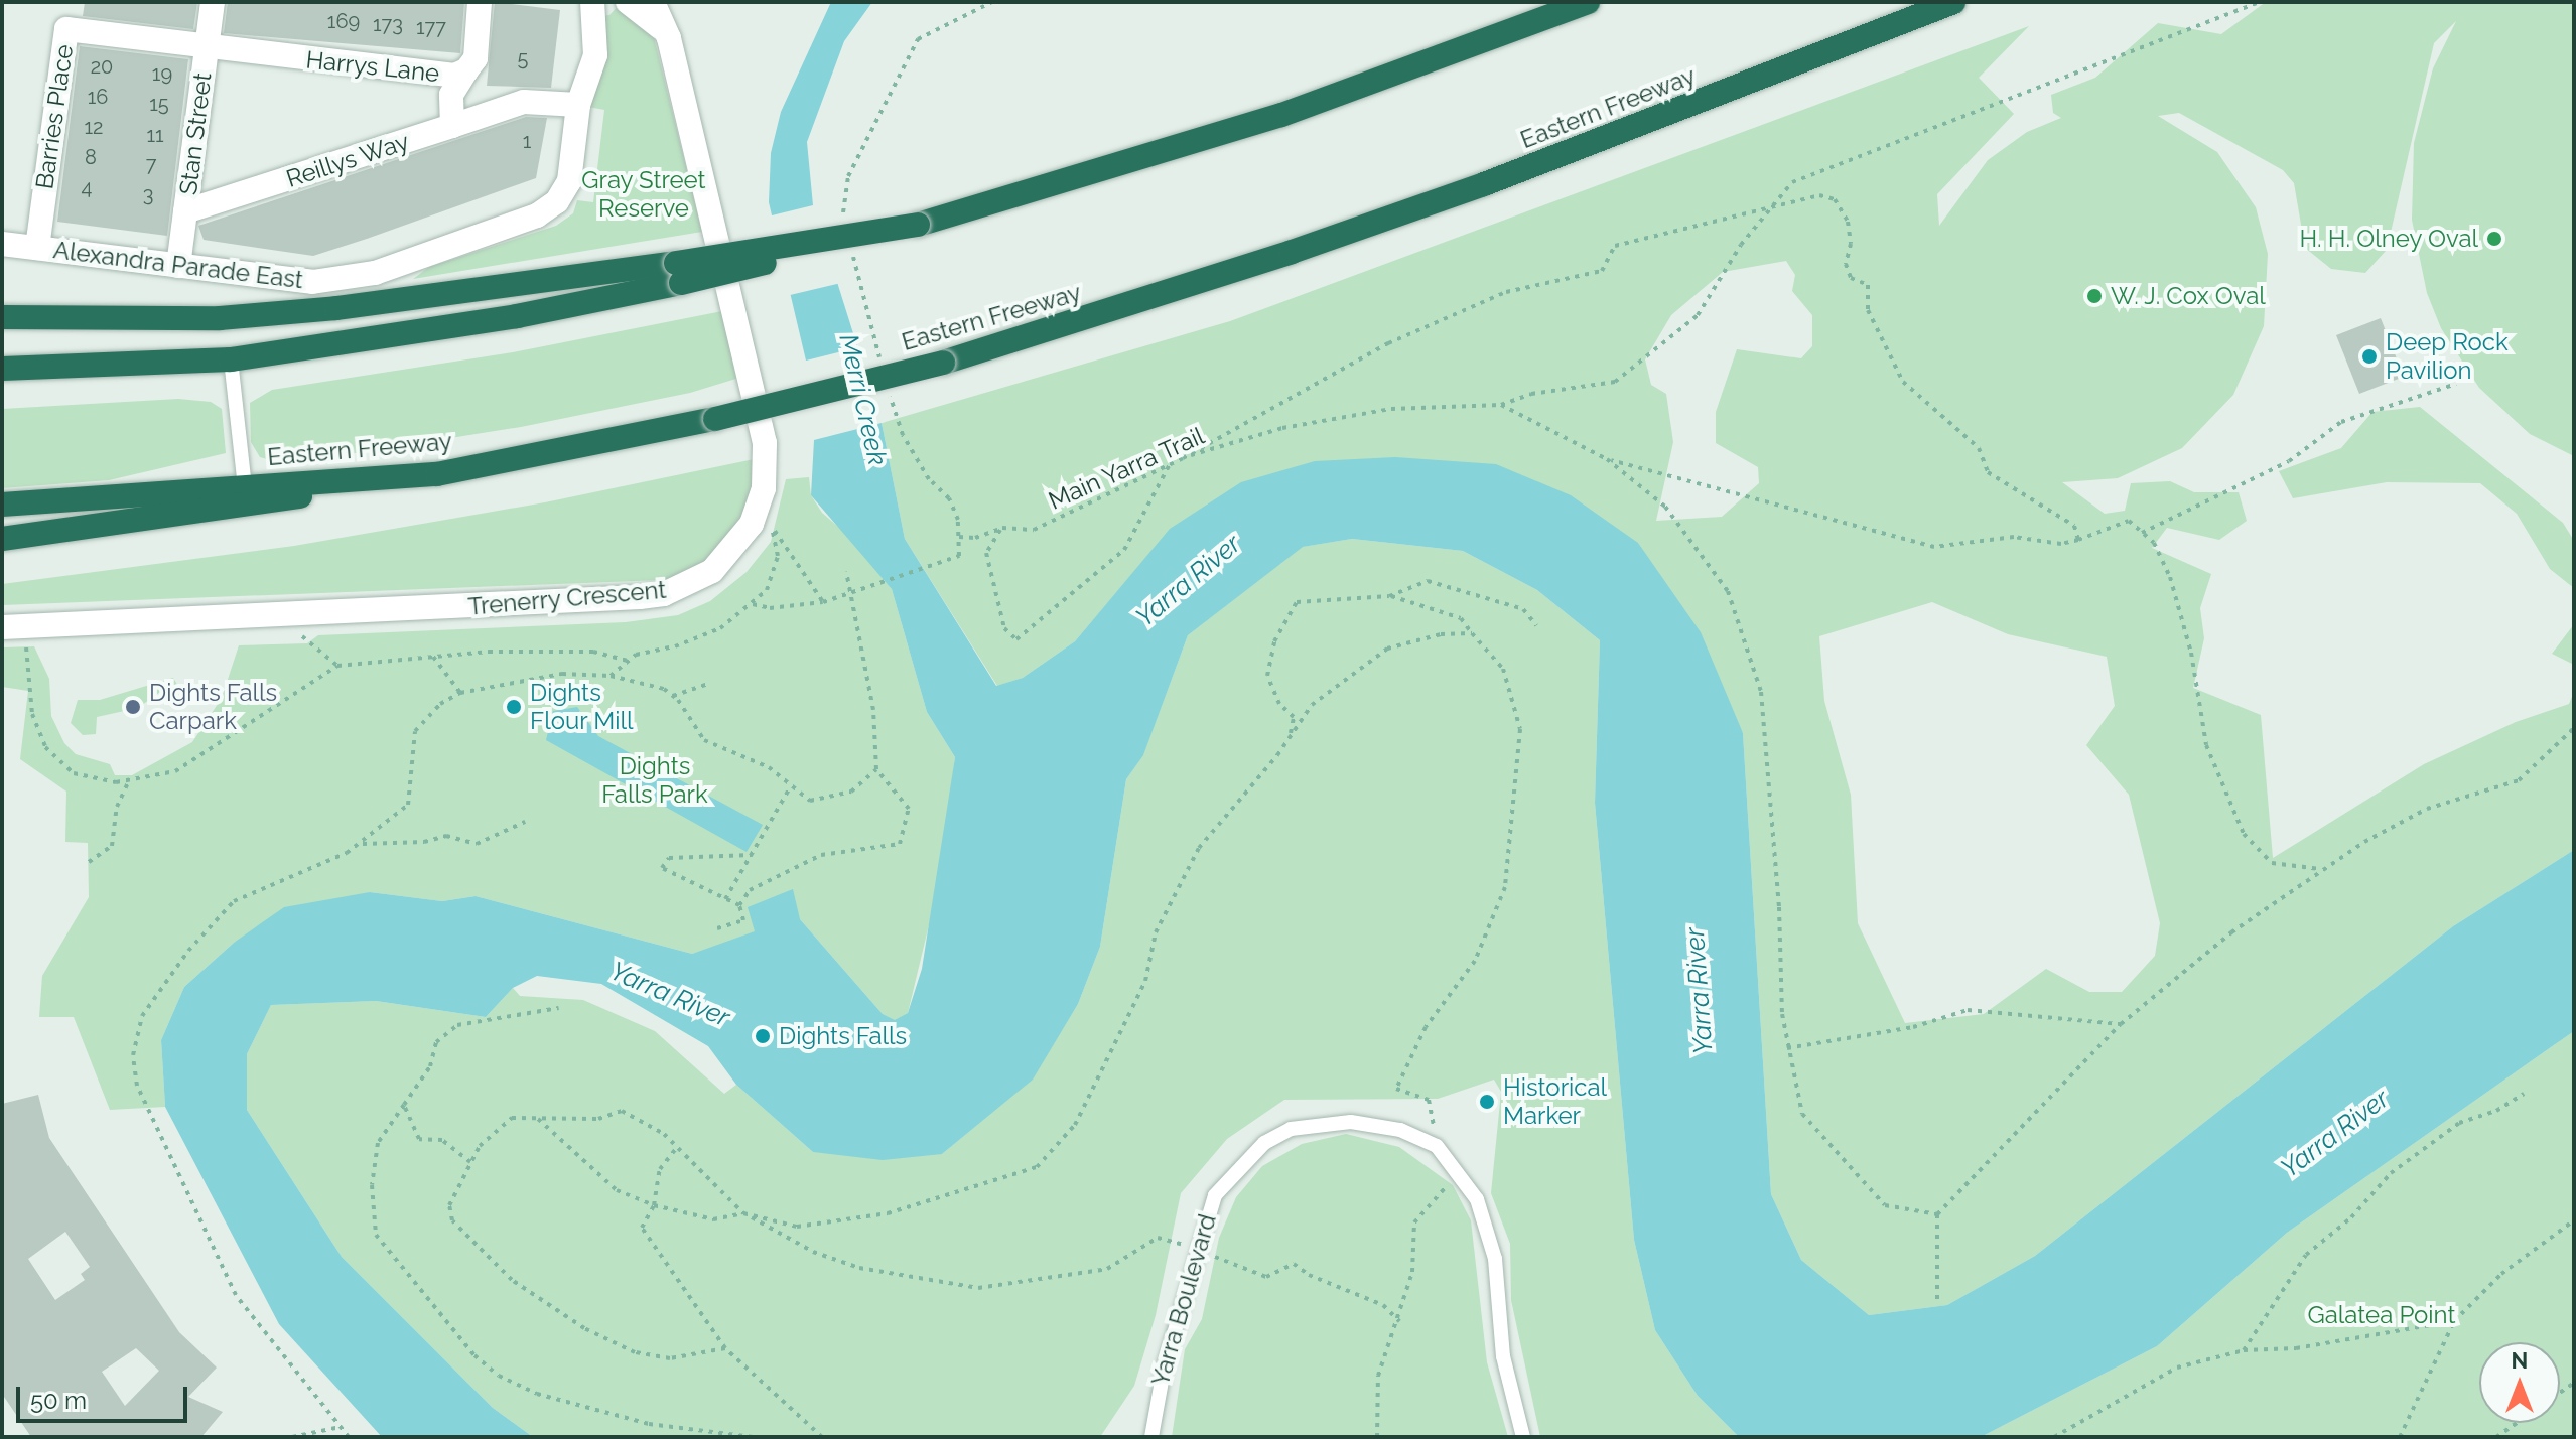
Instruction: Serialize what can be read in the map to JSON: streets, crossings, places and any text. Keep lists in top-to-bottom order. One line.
{"streets":{"highway":["Eastern Freeway"],"street":["Harrys Lane","Barries Place","Stan Street","Reillys Way","Alexandra Parade East","Trenerry Crescent"],"lane":["Yarra Boulevard"],"path":["Main Yarra Trail"]},"crossings":[["Harrys Lane","Barries Place"],["Harrys Lane","Stan Street"],["Barries Place","Stan Street"],["Barries Place","Alexandra Parade East"],["Stan Street","Reillys Way"],["Stan Street","Alexandra Parade East"],["Reillys Way","Alexandra Parade East"]],"water":["Merri Creek","Yarra River"],"parks":["Gray Street Reserve","Dights Falls Park","Galatea Point"],"places":["H. H. Olney Oval","W. J. Cox Oval","Deep Rock Pavilion","Dights Falls Carpark","Dights Flour Mill","Dights Falls","Historical Marker"],"house_numbers":["169","173","177","5","20","19","16","15","12","11","1","8","7","4","3"],"scale_bar":"50 m","north":"top"}
